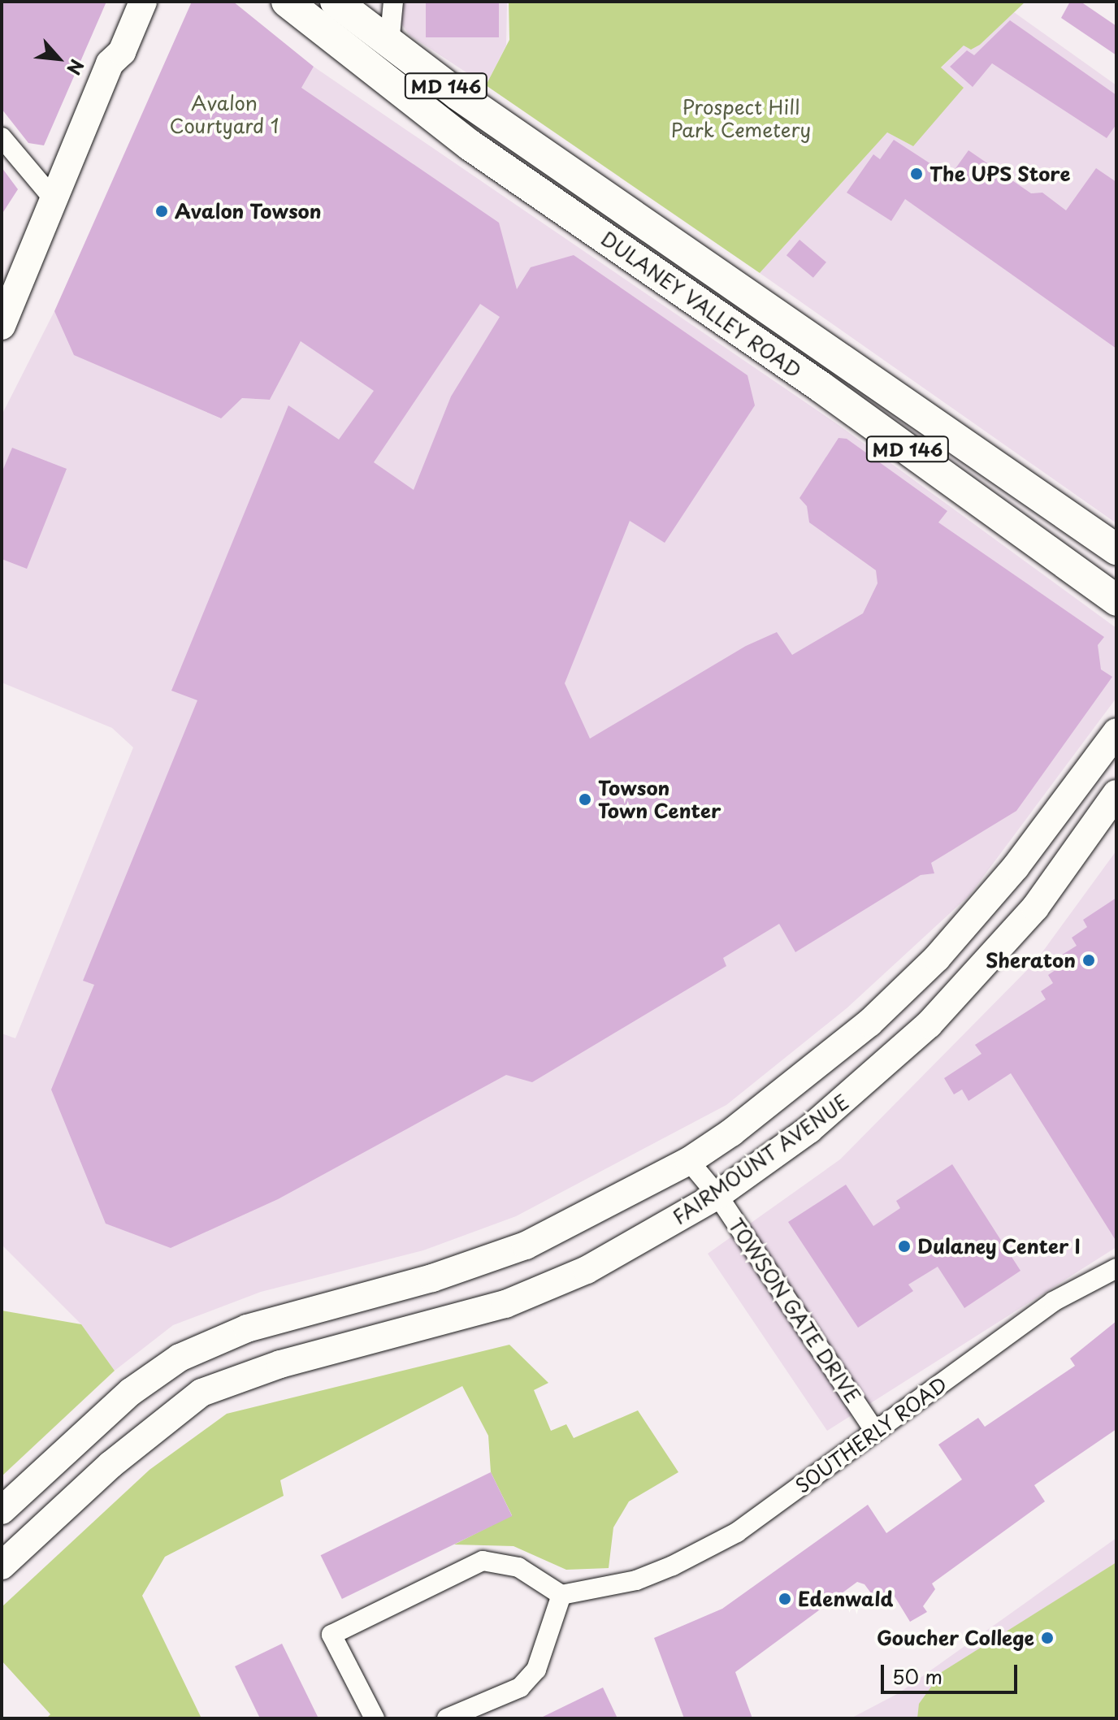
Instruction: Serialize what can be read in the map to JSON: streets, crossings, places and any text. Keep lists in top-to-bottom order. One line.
{"streets":{"main road":["MD 146","DULANEY VALLEY ROAD","FAIRMOUNT AVENUE"],"street":["TOWSON GATE DRIVE","SOUTHERLY ROAD"]},"crossings":[["FAIRMOUNT AVENUE","TOWSON GATE DRIVE"],["TOWSON GATE DRIVE","SOUTHERLY ROAD"]],"parks":["Avalon Courtyard 1","Prospect Hill Park Cemetery"],"places":["The UPS Store","Avalon Towson","Towson Town Center","Sheraton","Dulaney Center I","Edenwald","Goucher College"],"scale_bar":"50 m","north":"bottom right"}
